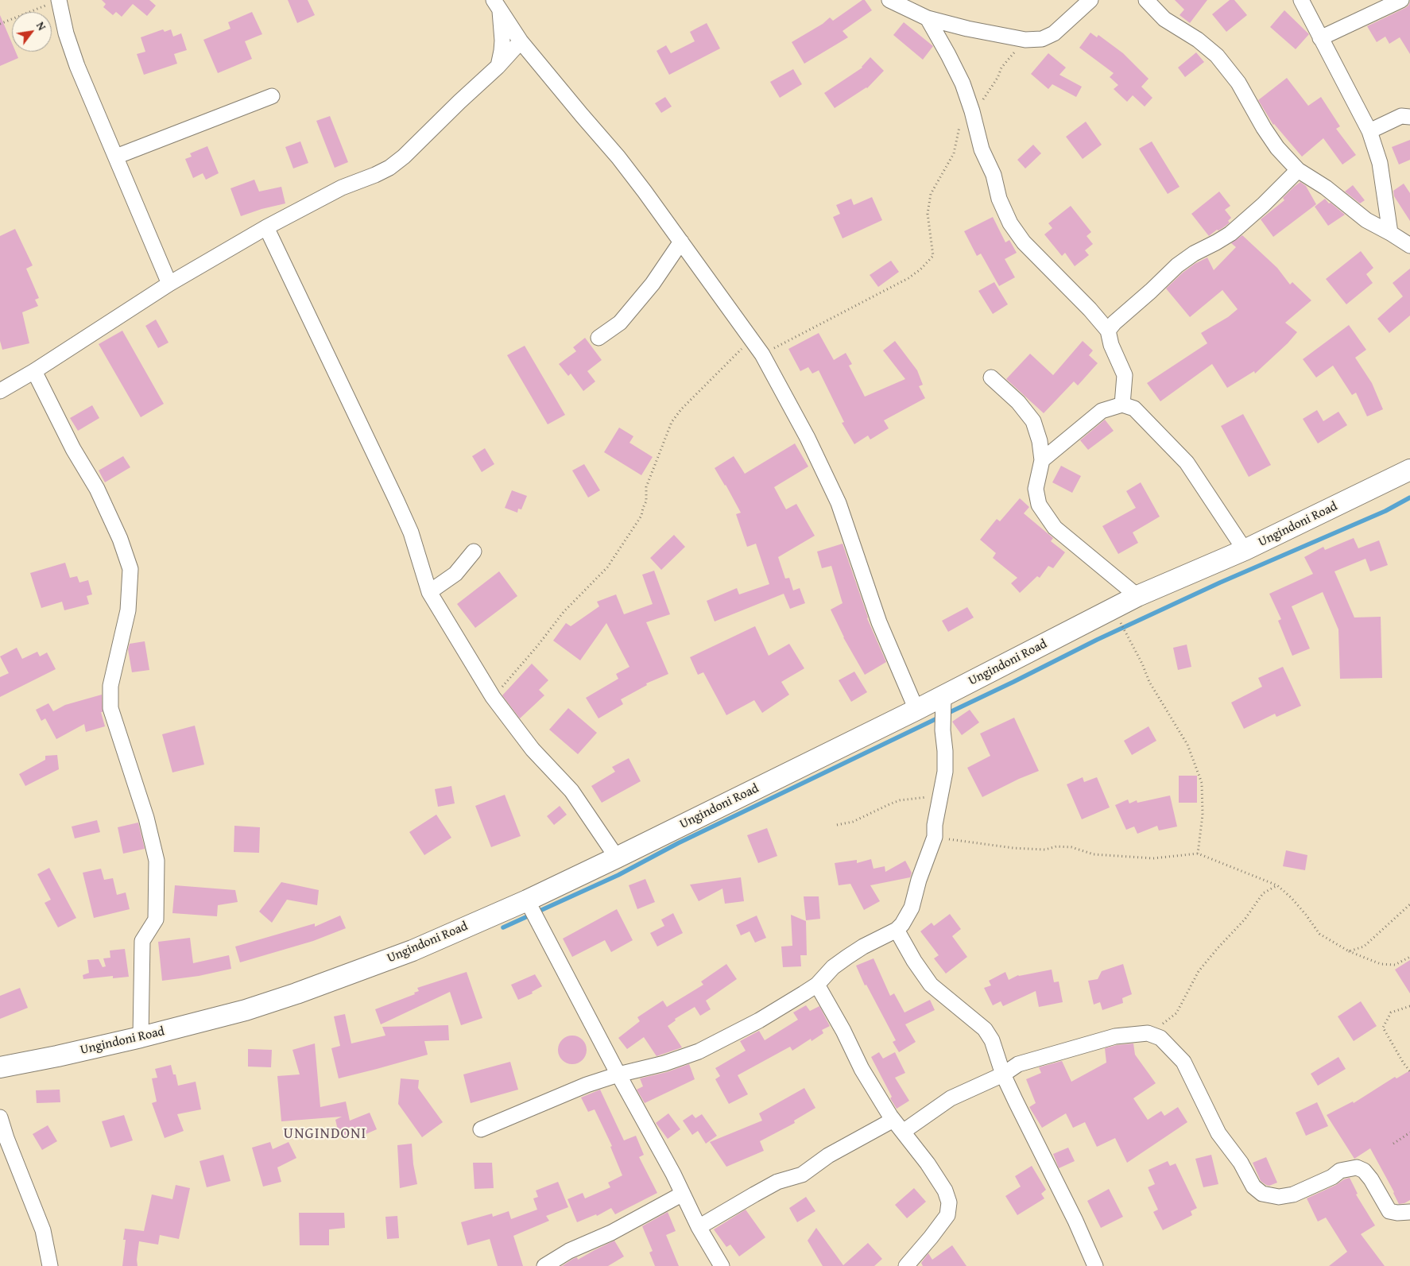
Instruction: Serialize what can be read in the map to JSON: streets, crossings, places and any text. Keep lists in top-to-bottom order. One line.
{"streets":{"main road":["Ungindoni Road"]},"districts":["UNGINDONI"],"north":"top right"}
